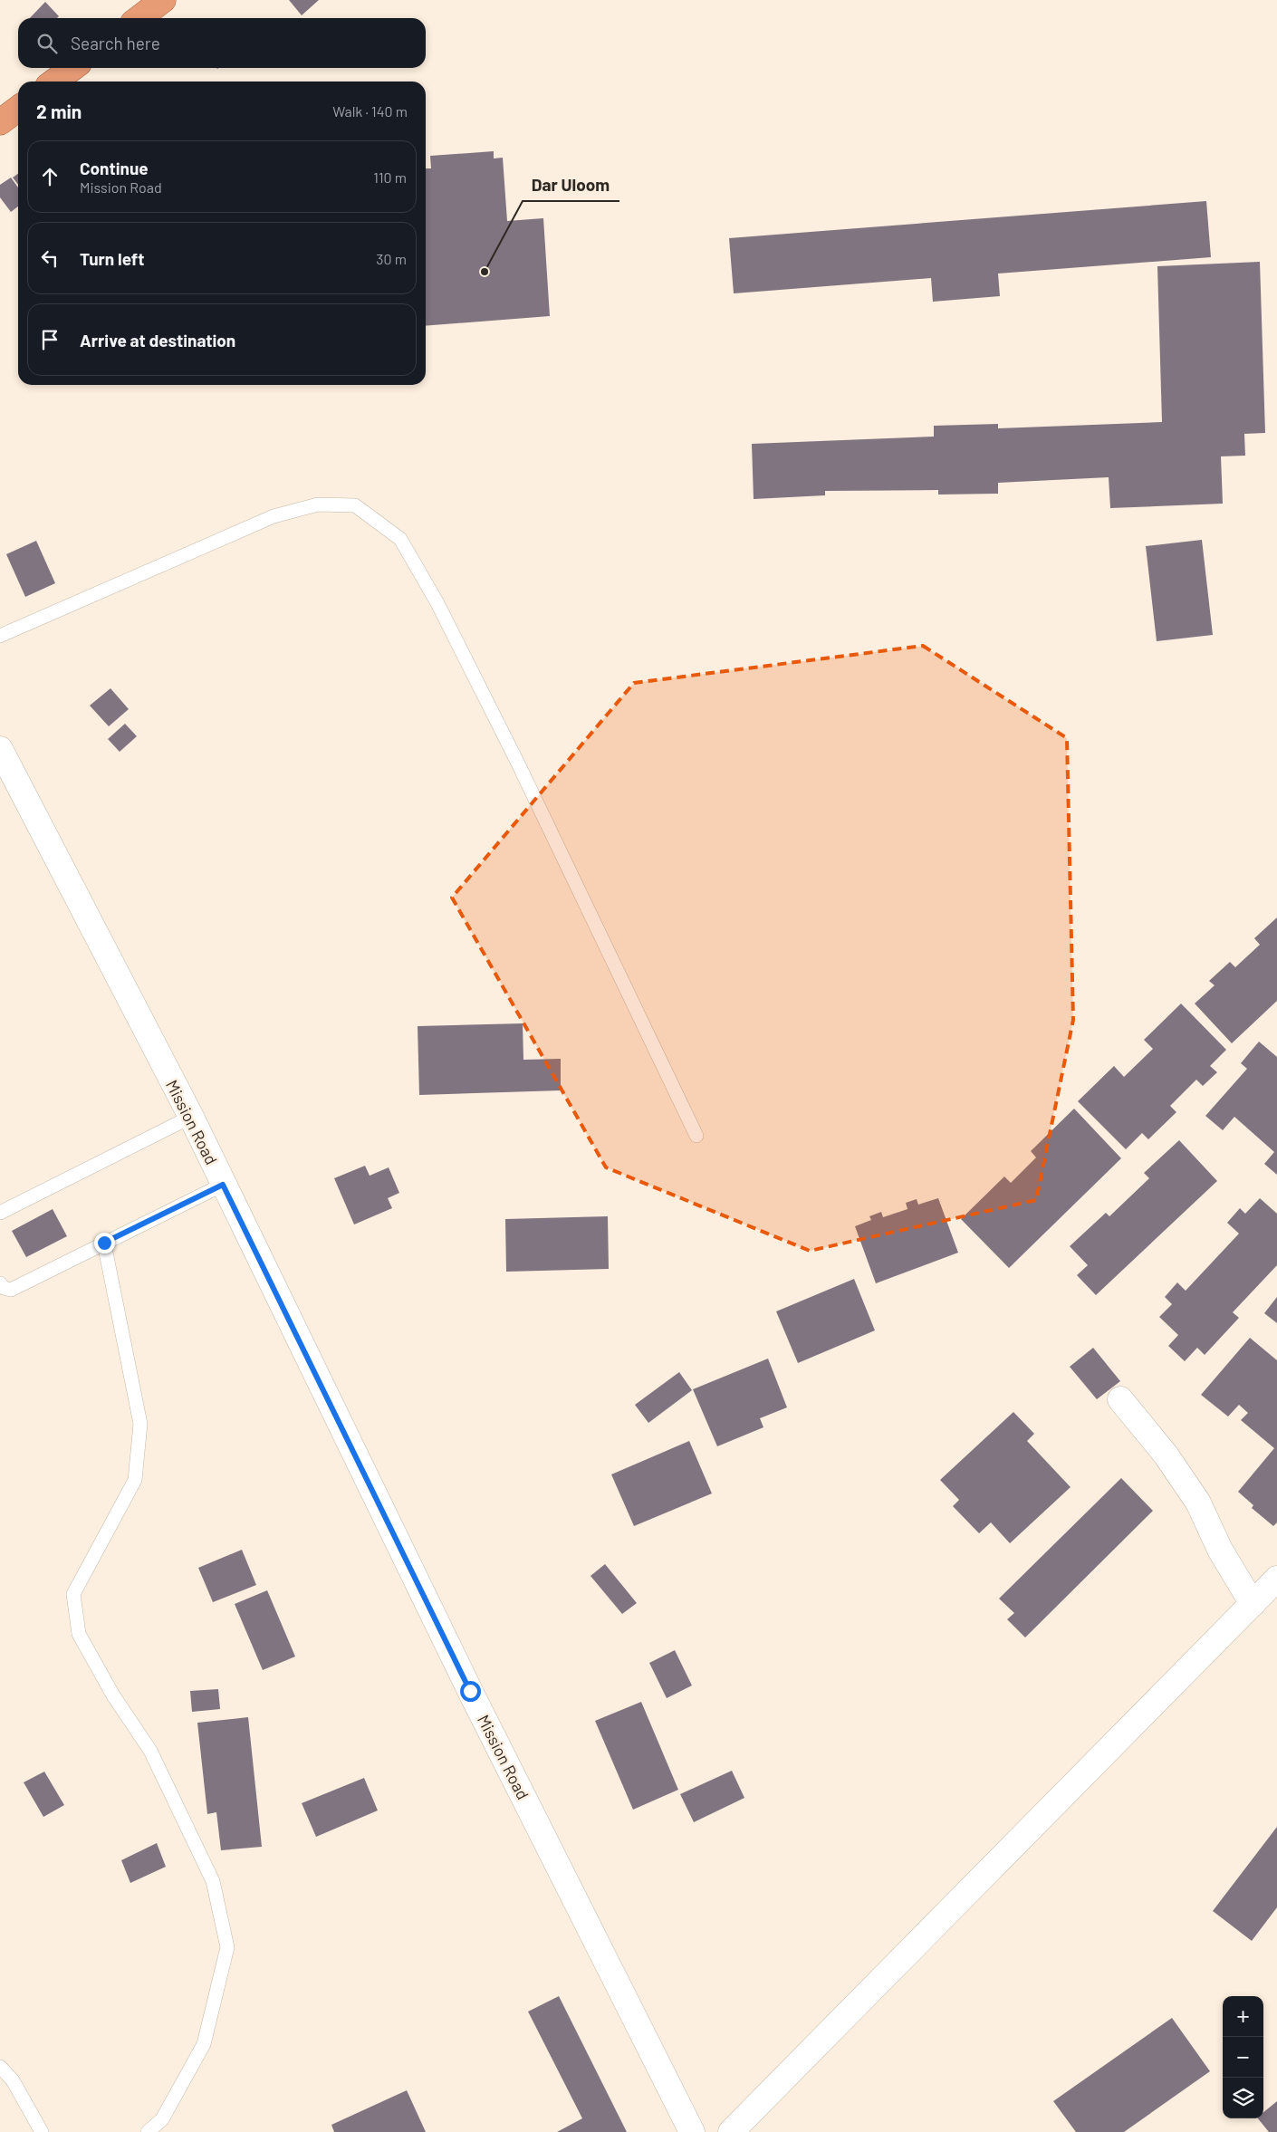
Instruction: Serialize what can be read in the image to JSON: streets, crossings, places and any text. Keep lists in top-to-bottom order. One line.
{"streets":{"street":["Mission Road"]},"places":["Dar Uloom"],"page":{"search":"Search here","heading":["2 min","Walk · 140 m"],"list":[["Continue","Mission Road","110 m"],["Turn left","30 m"],"Arrive at destination"],"map_buttons":["+","−"]}}
